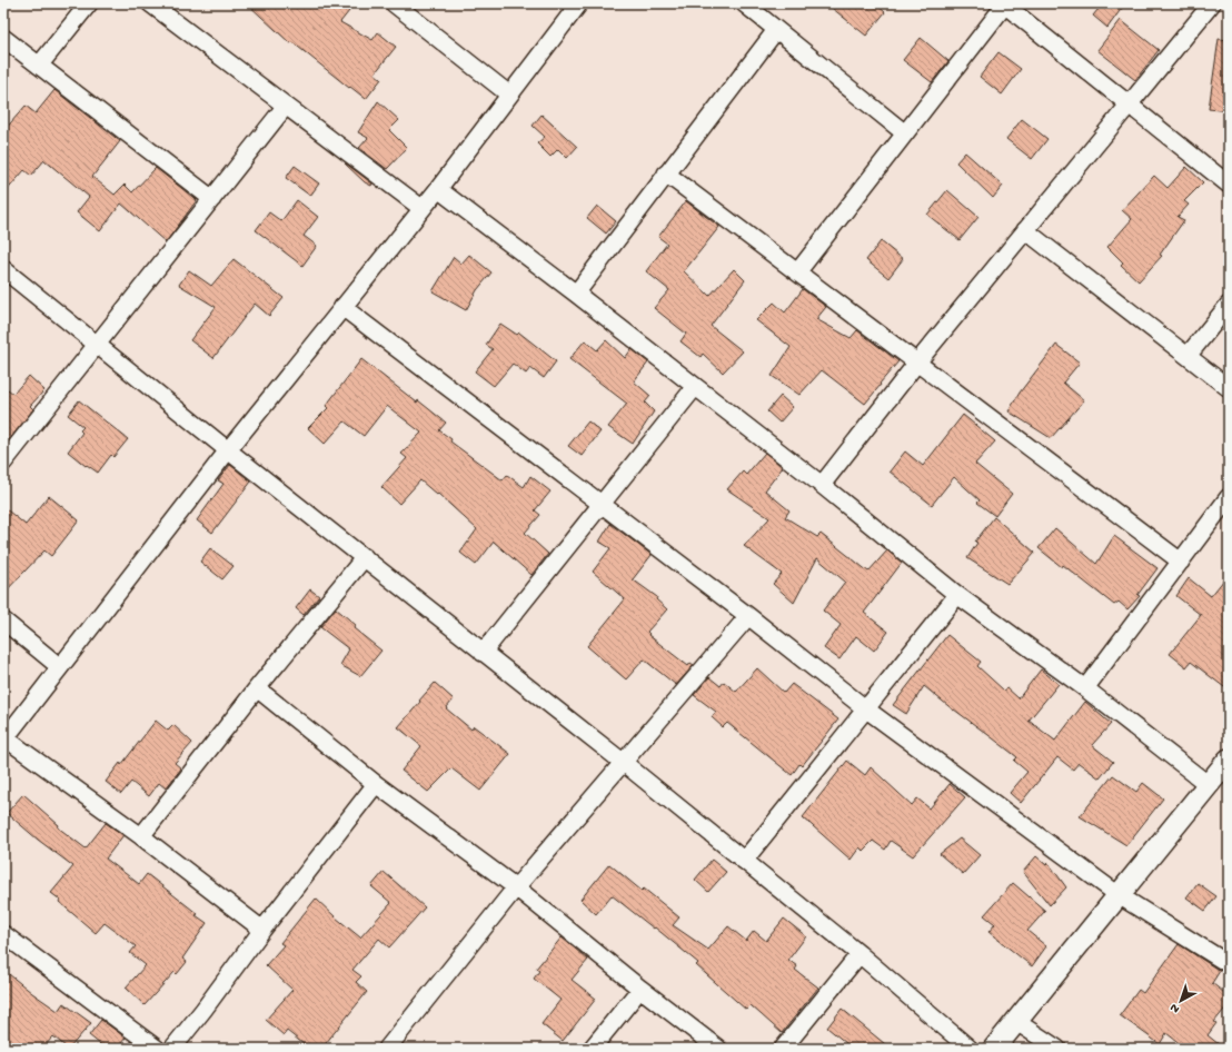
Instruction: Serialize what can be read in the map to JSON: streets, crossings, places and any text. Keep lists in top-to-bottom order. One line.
{"north":"bottom left"}
